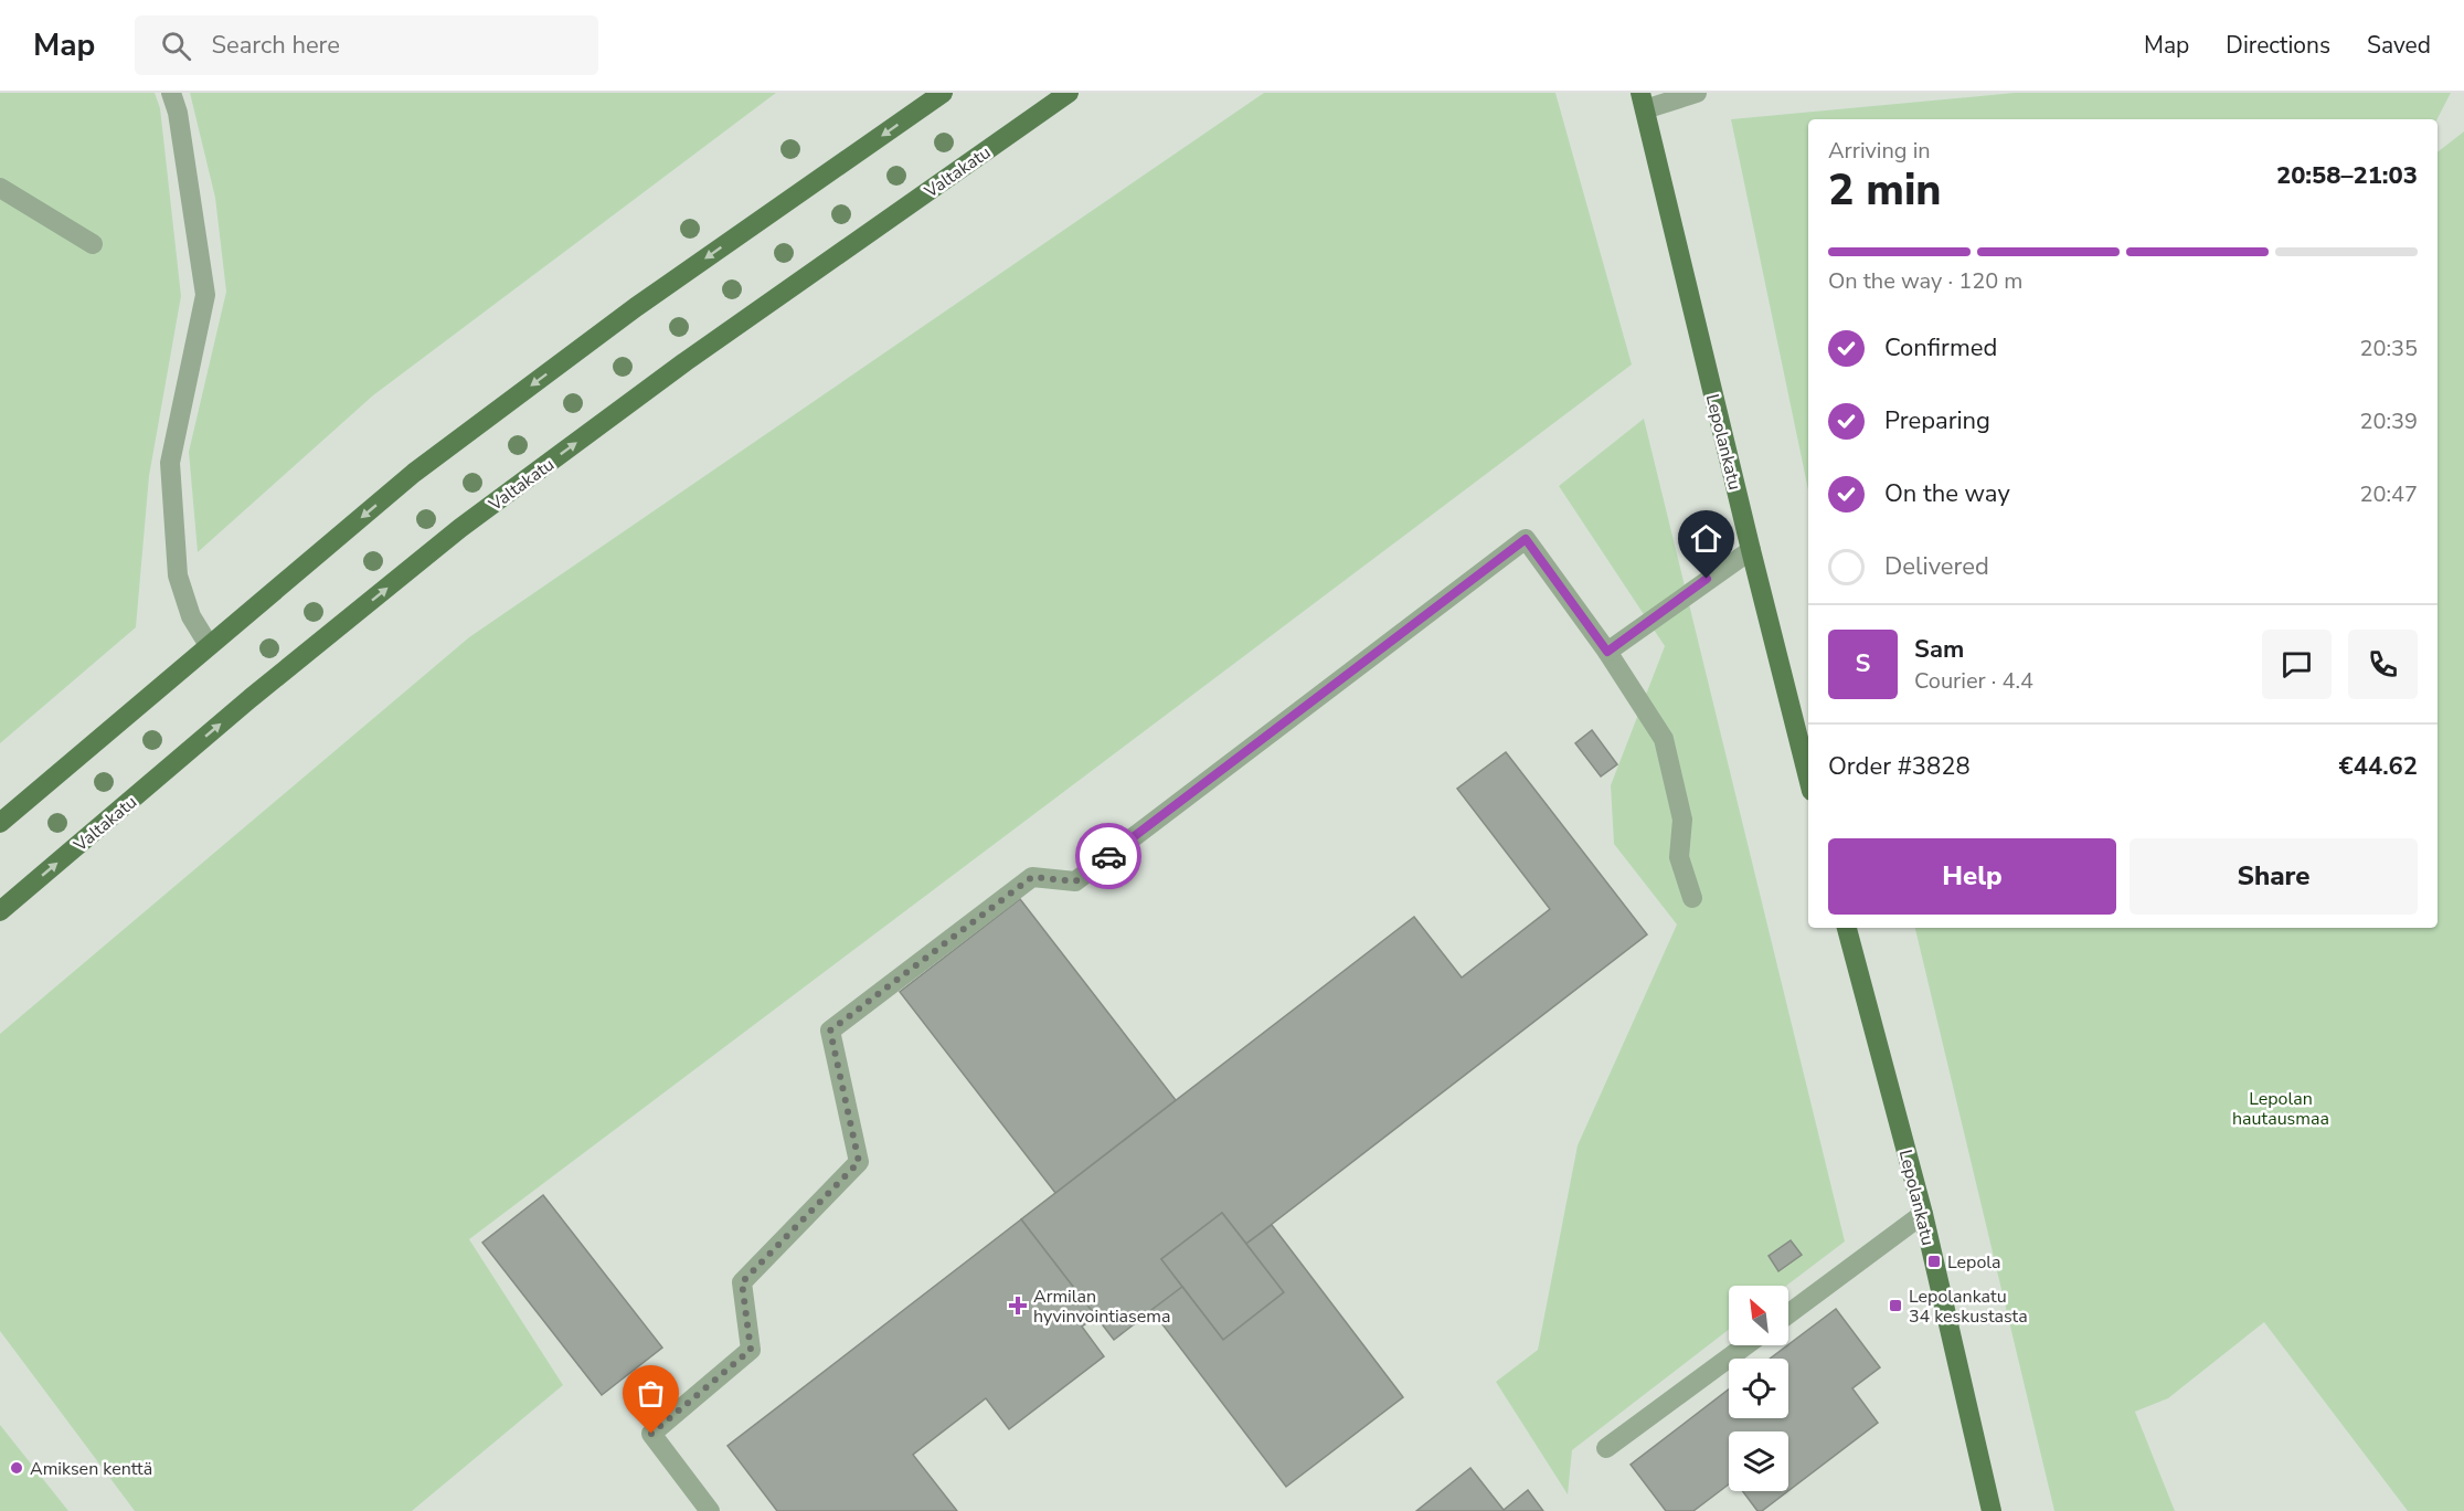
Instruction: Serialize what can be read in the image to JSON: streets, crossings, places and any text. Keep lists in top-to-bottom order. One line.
{"streets":{"main road":["Valtakatu","Lepolankatu"]},"parks":["Lepolan hautausmaa"],"places":{"transit":["Lepola","Lepolankatu 34 keskustasta"],"health":["Armilan hyvinvointiasema"],"other":["Amiksen kenttä"]},"north":"top left","page":{"header":"Map","search":"Search here","nav":["Map","Directions","Saved"],"heading":["2 min","Arriving in","20:58–21:03"],"panel":["Sam","Courier · 4.4","Order #3828","€44.62"],"bar":"On the way · 120 m","list":[["Confirmed","20:35"],["Preparing","20:39"],["On the way","20:47"],"Delivered"],"round":"S","buttons":["Help","Share"]}}
